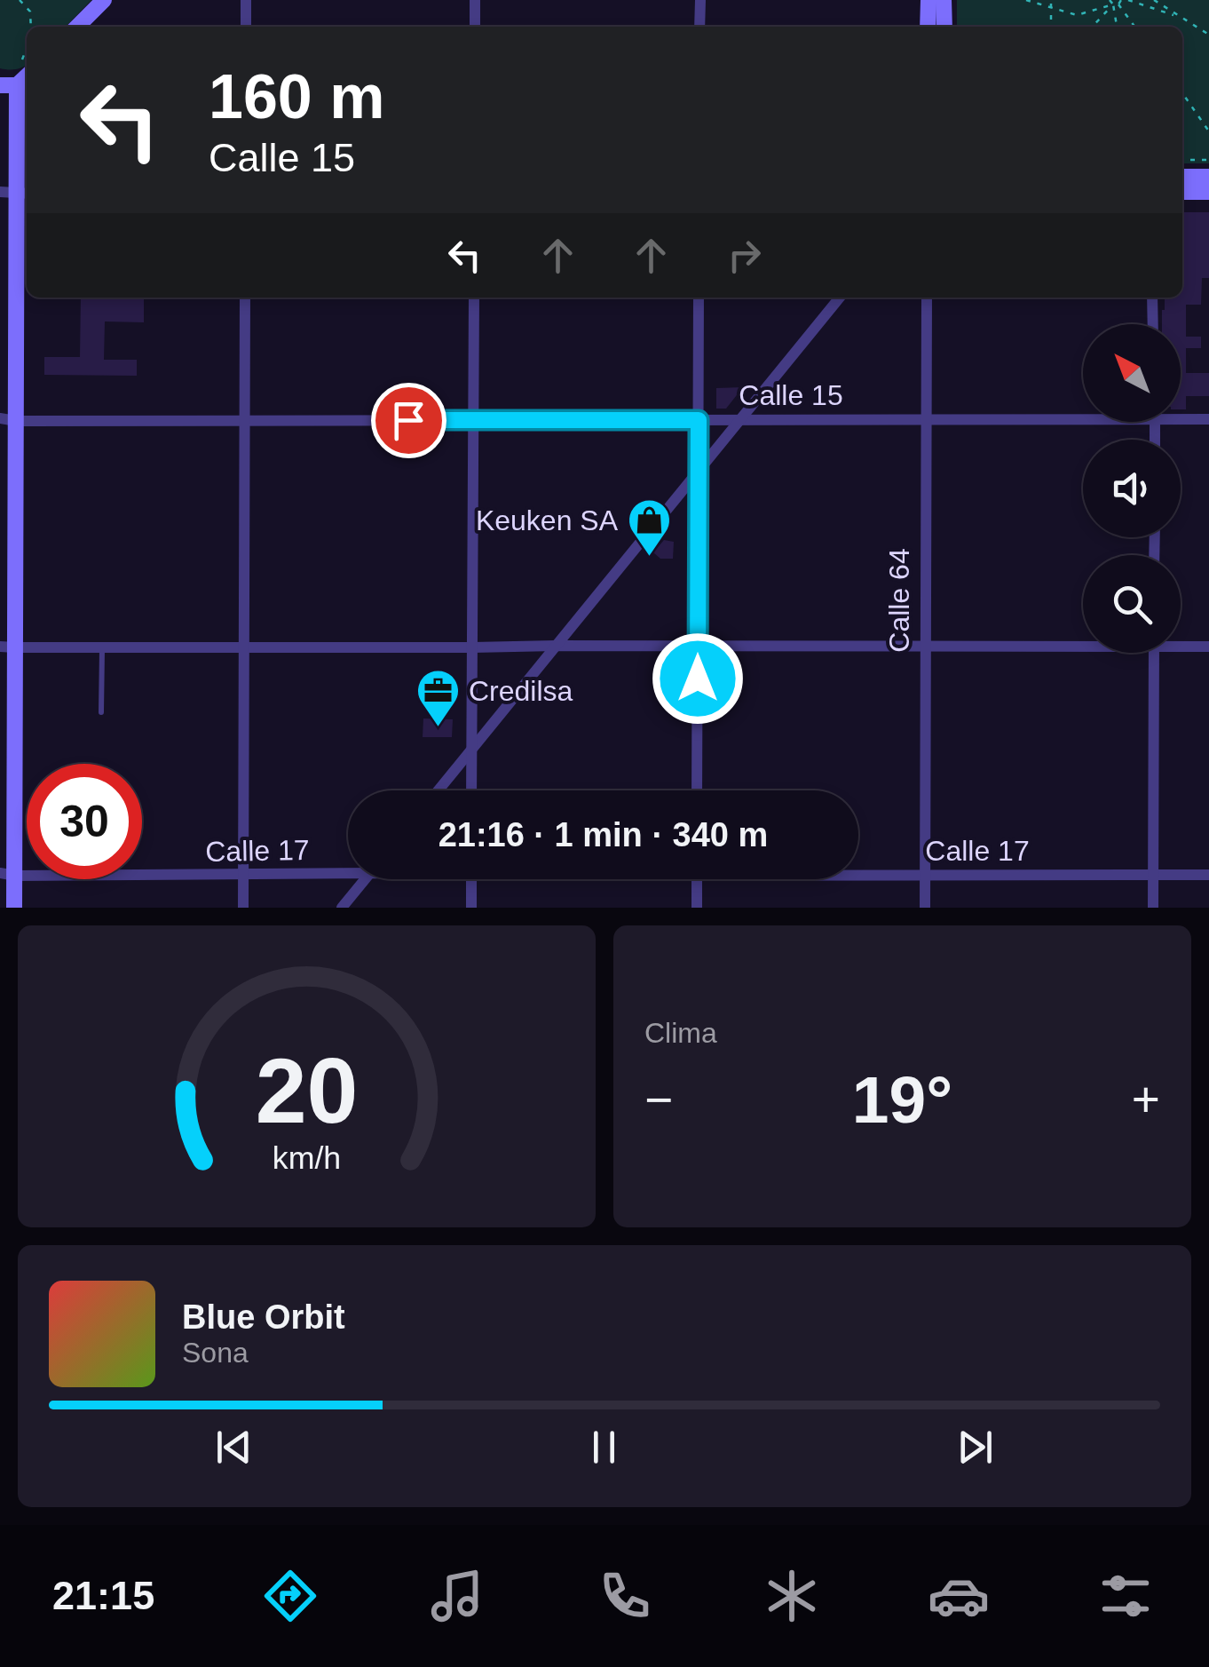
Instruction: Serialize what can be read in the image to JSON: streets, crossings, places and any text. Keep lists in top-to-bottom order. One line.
{"streets":{"street":["Calle 15","Calle 64","Calle 17"]},"crossings":[["Calle 15","Calle 64"],["Calle 64","Calle 17"]],"places":{"shop":["Keuken SA"],"office":["Credilsa"]},"north":"top left","page":{"turn":["160 m","Calle 15"],"limit":"30","trip":"21:16 · 1 min · 340 m","tile":"Clima","heat":["−","19°","+"],"song":["Blue Orbit","Sona"],"tabs":"21:15","gauge":["20","km/h"]}}
